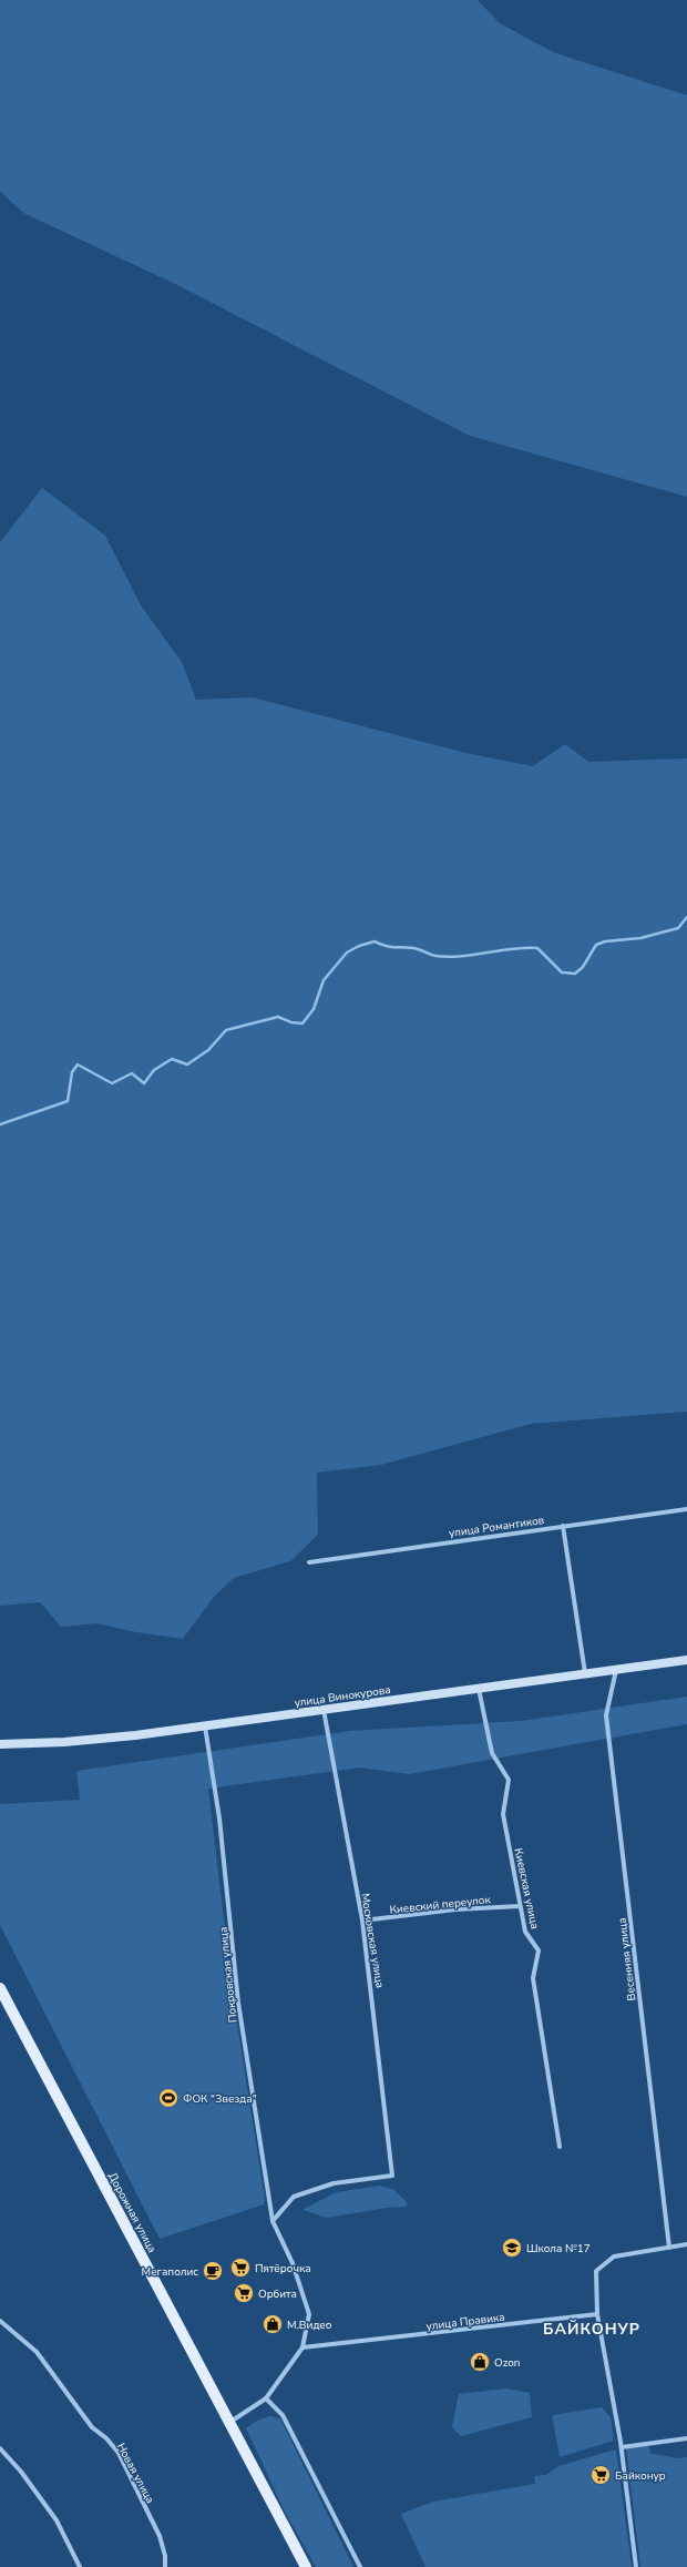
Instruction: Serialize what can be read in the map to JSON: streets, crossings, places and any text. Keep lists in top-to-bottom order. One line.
{"streets":{"main road":["улица Винокурова","Дорожная улица"],"street":["улица Романтиков","Киевская улица","Киевский переулок","Московская улица","Весенняя улица","Покровская улица","улица Правика","Новая улица"]},"crossings":[["улица Винокурова","Киевская улица"],["улица Винокурова","Московская улица"],["улица Винокурова","Весенняя улица"],["улица Винокурова","Покровская улица"],["Киевская улица","Киевский переулок"],["Киевский переулок","Московская улица"],["Московская улица","Покровская улица"],["Покровская улица","улица Правика"]],"districts":["БАЙКОНУР"],"places":{"sports":["ФОК \"Звезда\""],"school or university":["Школа №17"],"supermarket":["Пятёрочка","Орбита","Байконур"],"cafe":["Мегаполис"],"shop":["М.Видео","Ozon"]}}
